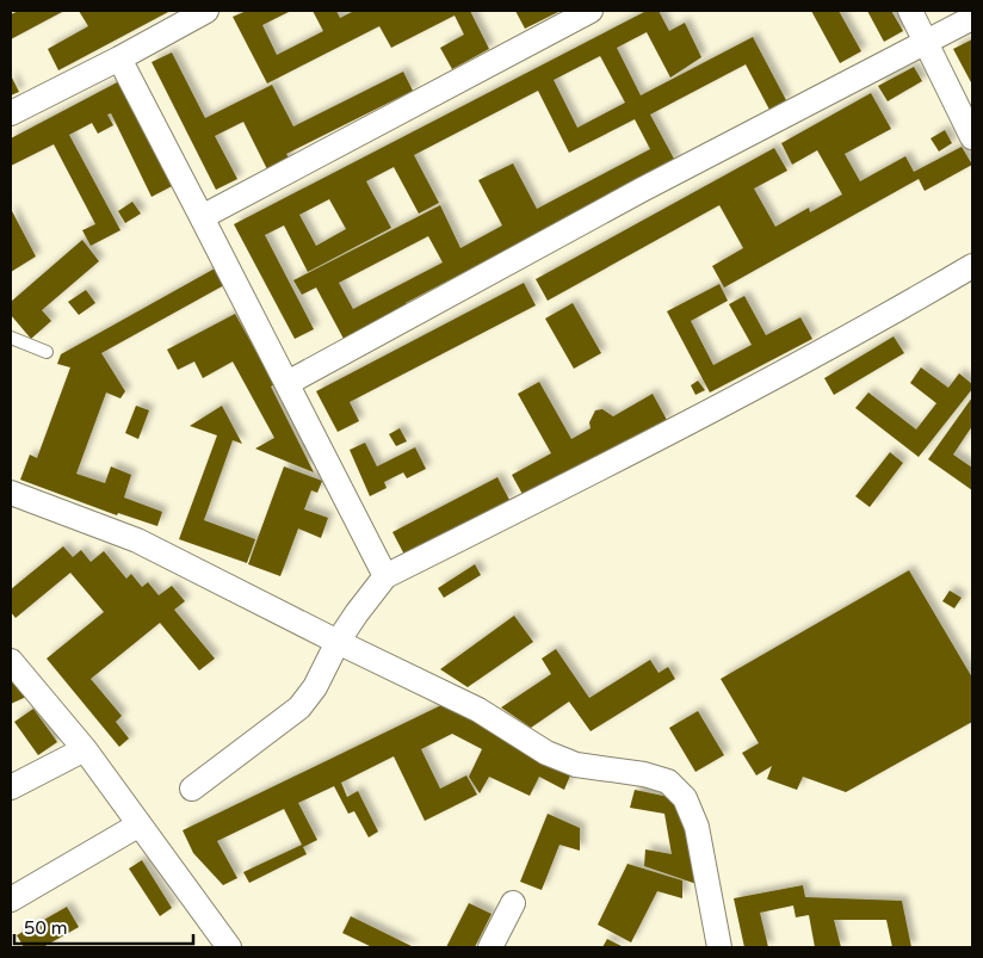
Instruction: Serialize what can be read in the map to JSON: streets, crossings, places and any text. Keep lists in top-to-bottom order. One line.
{"scale_bar":"50 m"}
